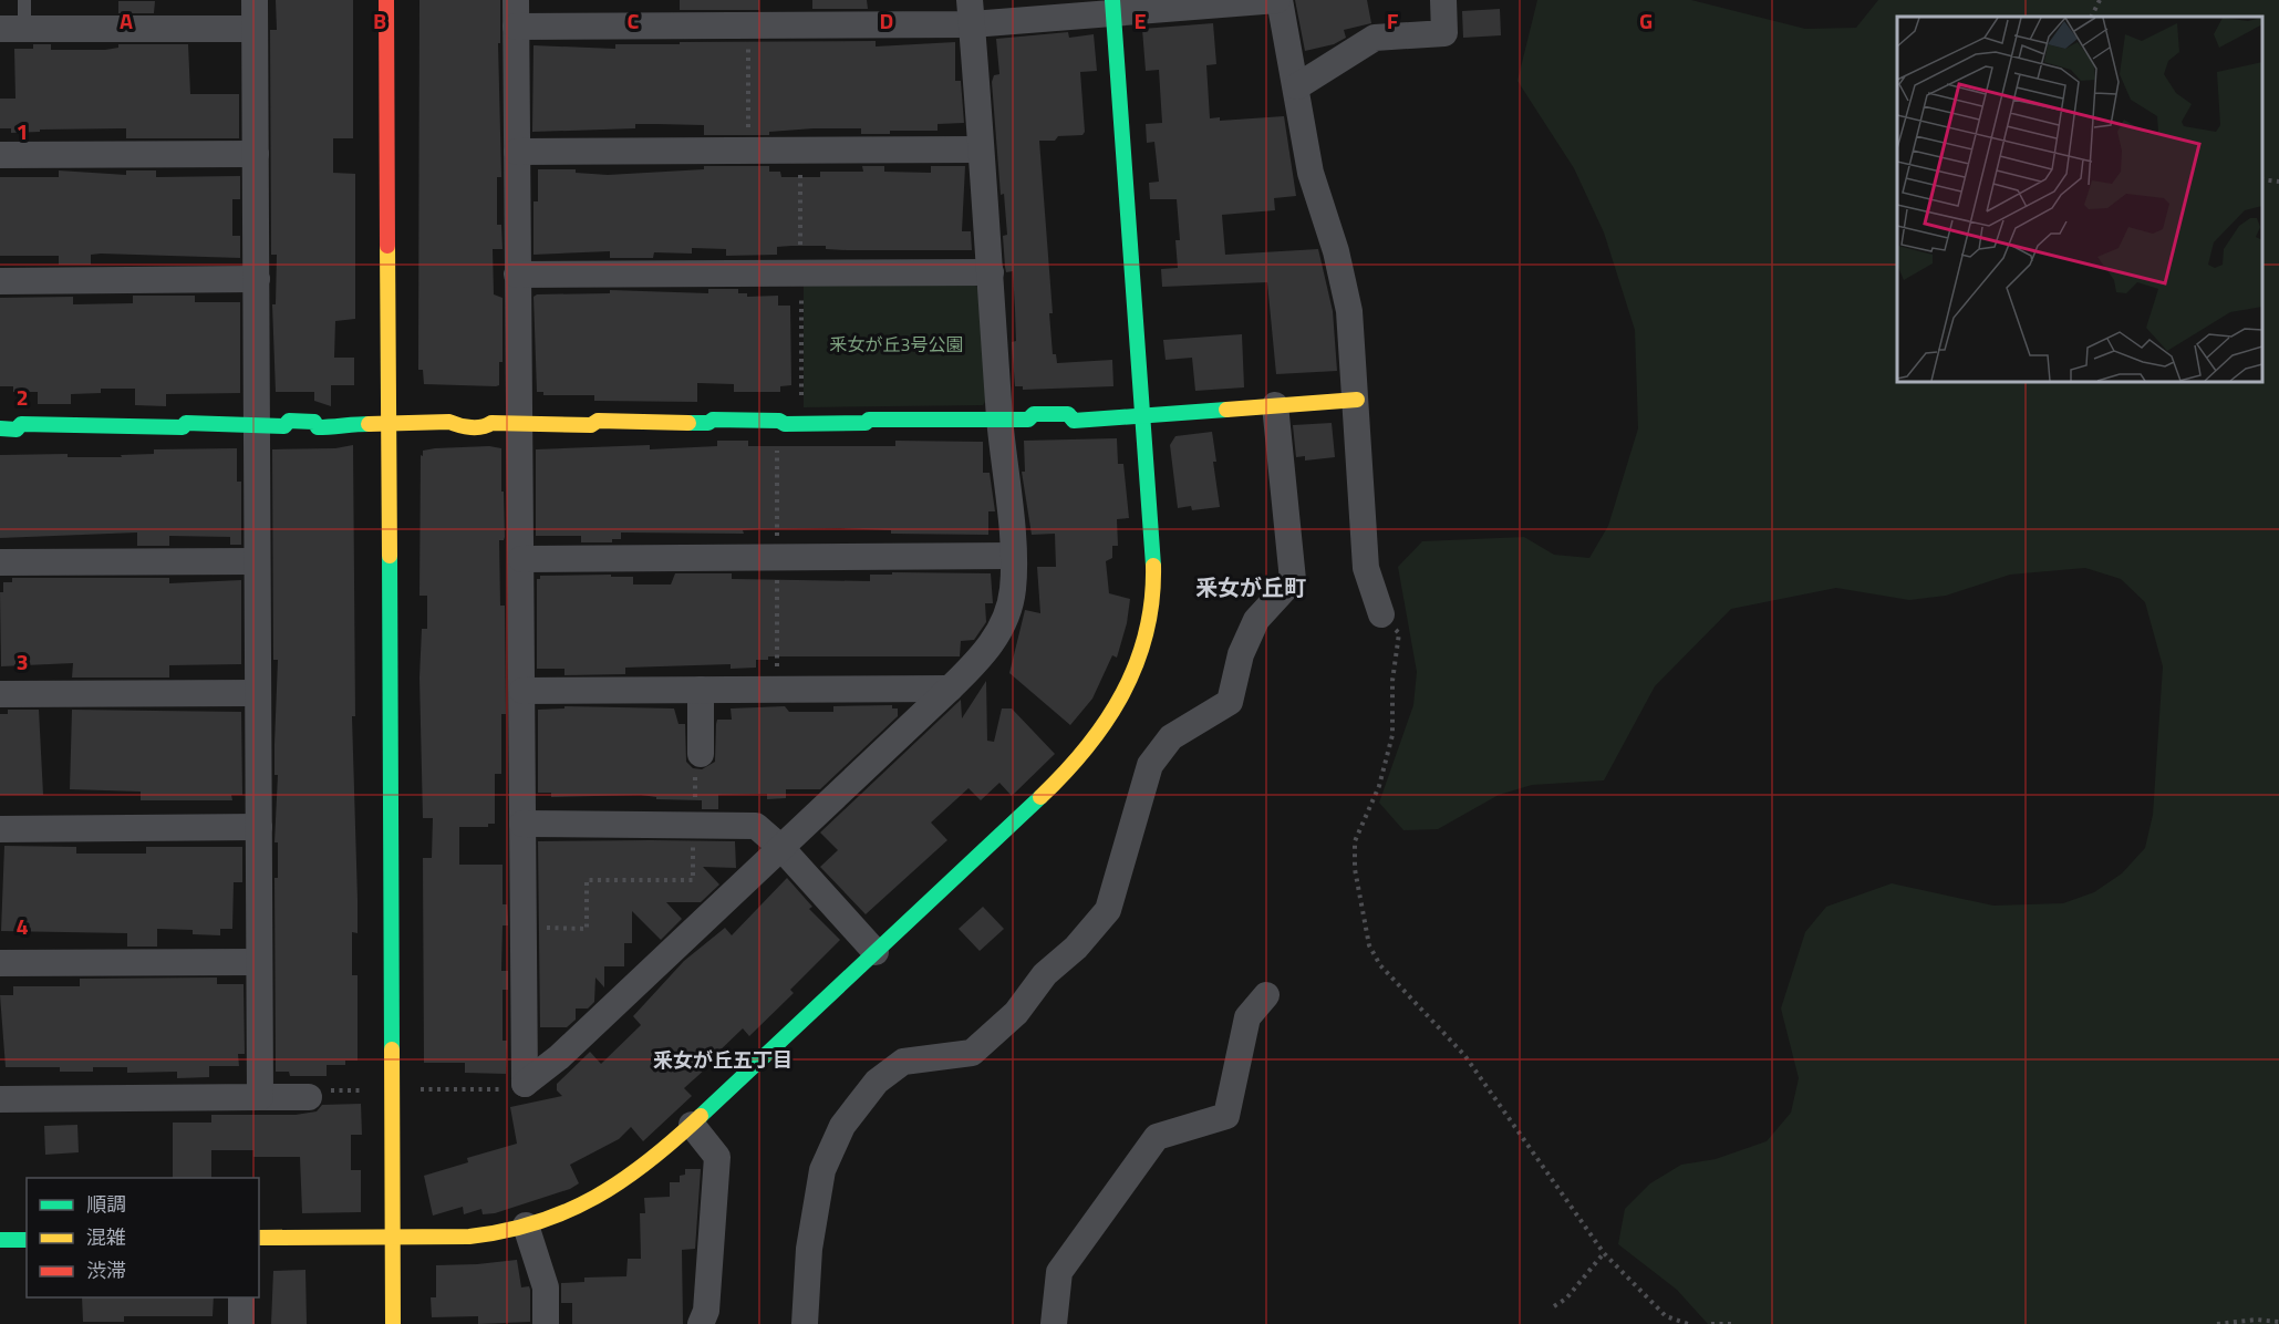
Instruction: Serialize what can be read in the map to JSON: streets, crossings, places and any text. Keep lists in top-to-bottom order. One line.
{"districts":["釆女が丘町","釆女が丘五丁目"],"parks":["釆女が丘3号公園"],"legend":["順調","混雑","渋滞"],"grid":{"columns":["A","B","C","D","E","F","G"],"rows":["1","2","3","4"]}}
